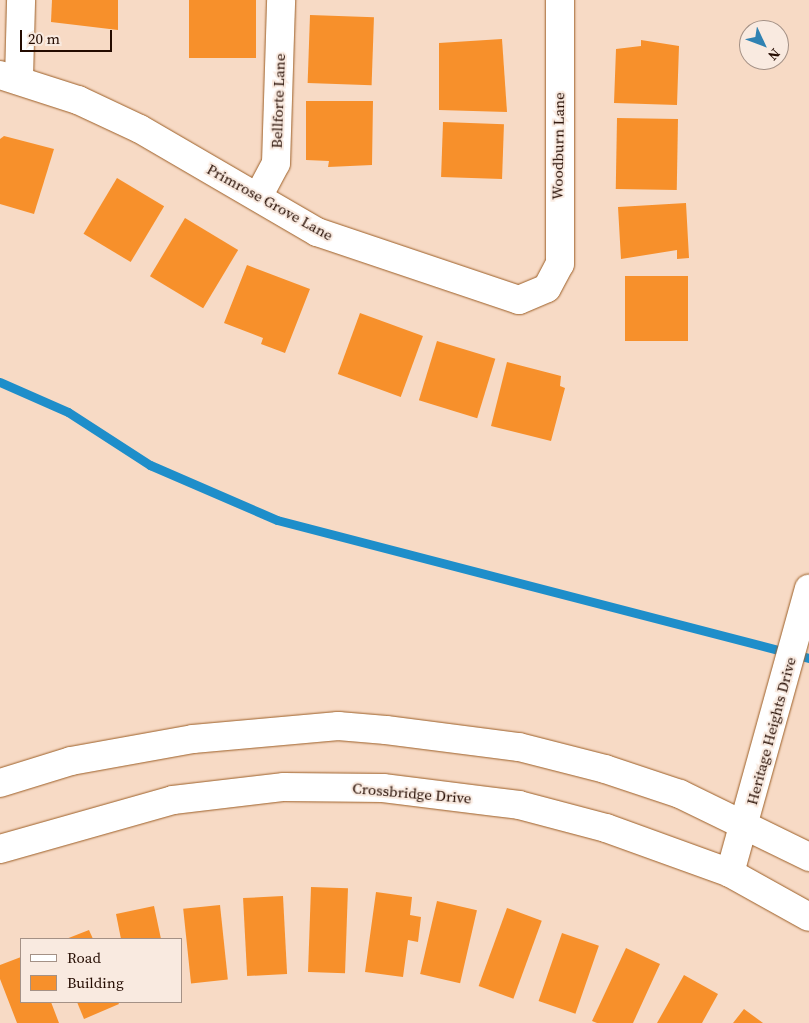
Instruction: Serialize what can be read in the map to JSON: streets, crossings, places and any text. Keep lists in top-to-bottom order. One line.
{"streets":{"street":["Bellforte Lane","Woodburn Lane","Primrose Grove Lane","Heritage Heights Drive","Crossbridge Drive"]},"crossings":[["Bellforte Lane","Primrose Grove Lane"],["Woodburn Lane","Primrose Grove Lane"],["Heritage Heights Drive","Crossbridge Drive"]],"legend":["Road","Building"],"scale_bar":"20 m","north":"bottom right"}
